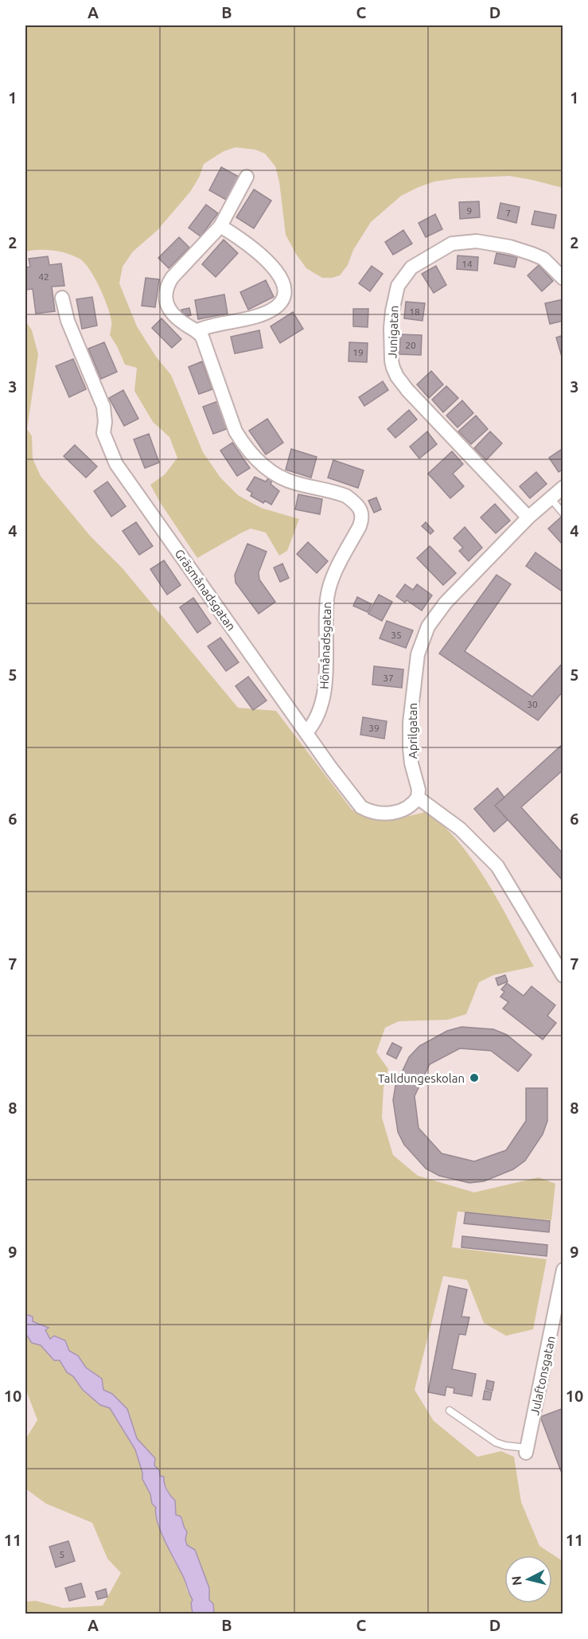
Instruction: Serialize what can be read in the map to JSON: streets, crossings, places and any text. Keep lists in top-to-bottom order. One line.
{"streets":{"street":["Junigatan","Gräsmånadsgatan","Hömånadsgatan","Aprilgatan","Julaftonsgatan"]},"crossings":[["Junigatan","Aprilgatan"],["Gräsmånadsgatan","Hömånadsgatan"],["Gräsmånadsgatan","Aprilgatan"]],"places":["Talldungeskolan"],"house_numbers":["9","7","14","42","18","20","19","35","37","30","39","5"],"north":"left","grid":{"columns":["A","B","C","D"],"rows":["1","2","3","4","5","6","7","8","9","10","11"]}}
